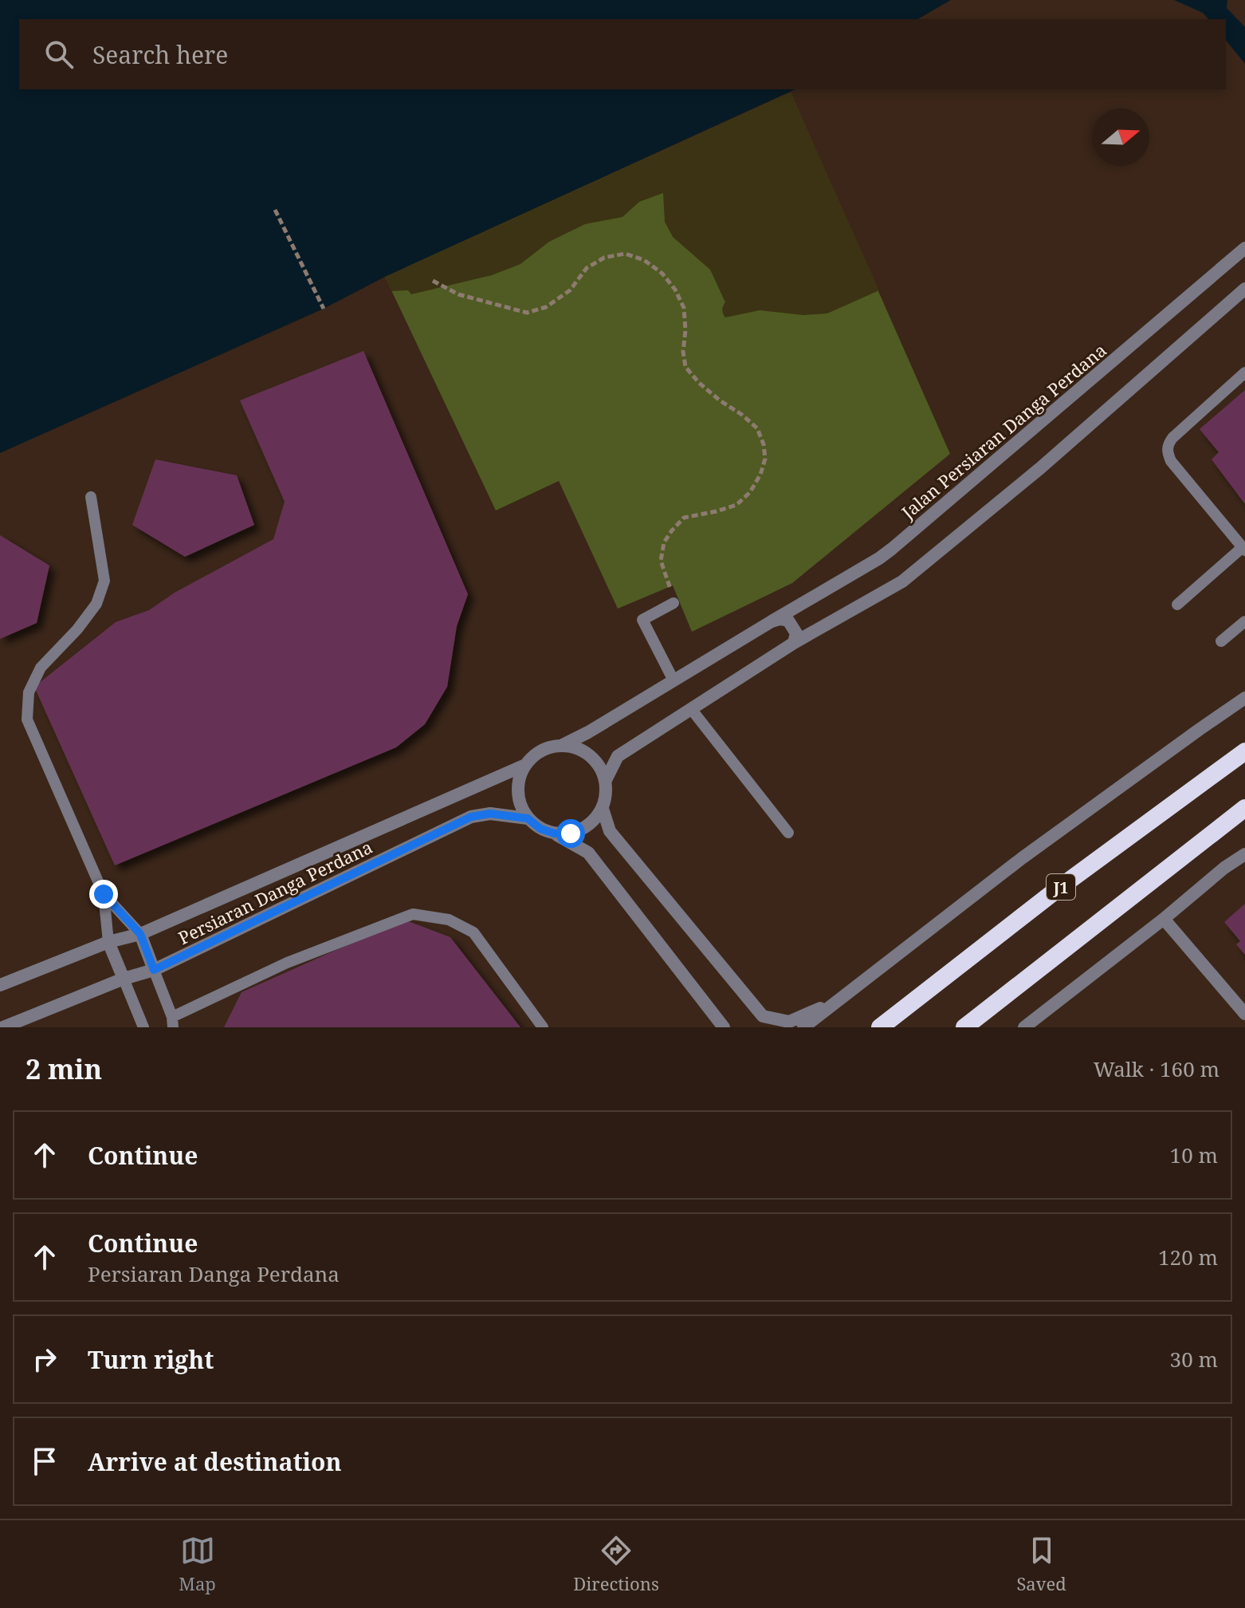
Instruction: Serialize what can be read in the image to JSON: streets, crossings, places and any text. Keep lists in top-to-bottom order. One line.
{"streets":{"highway":["J1"],"street":["Jalan Persiaran Danga Perdana","Persiaran Danga Perdana"]},"crossings":[["Jalan Persiaran Danga Perdana","Persiaran Danga Perdana"]],"north":"right","page":{"search":"Search here","heading":["2 min","Walk · 160 m"],"list":[["Continue","10 m"],["Continue","Persiaran Danga Perdana","120 m"],["Turn right","30 m"],"Arrive at destination"],"nav":["Map","Directions","Saved"]}}
